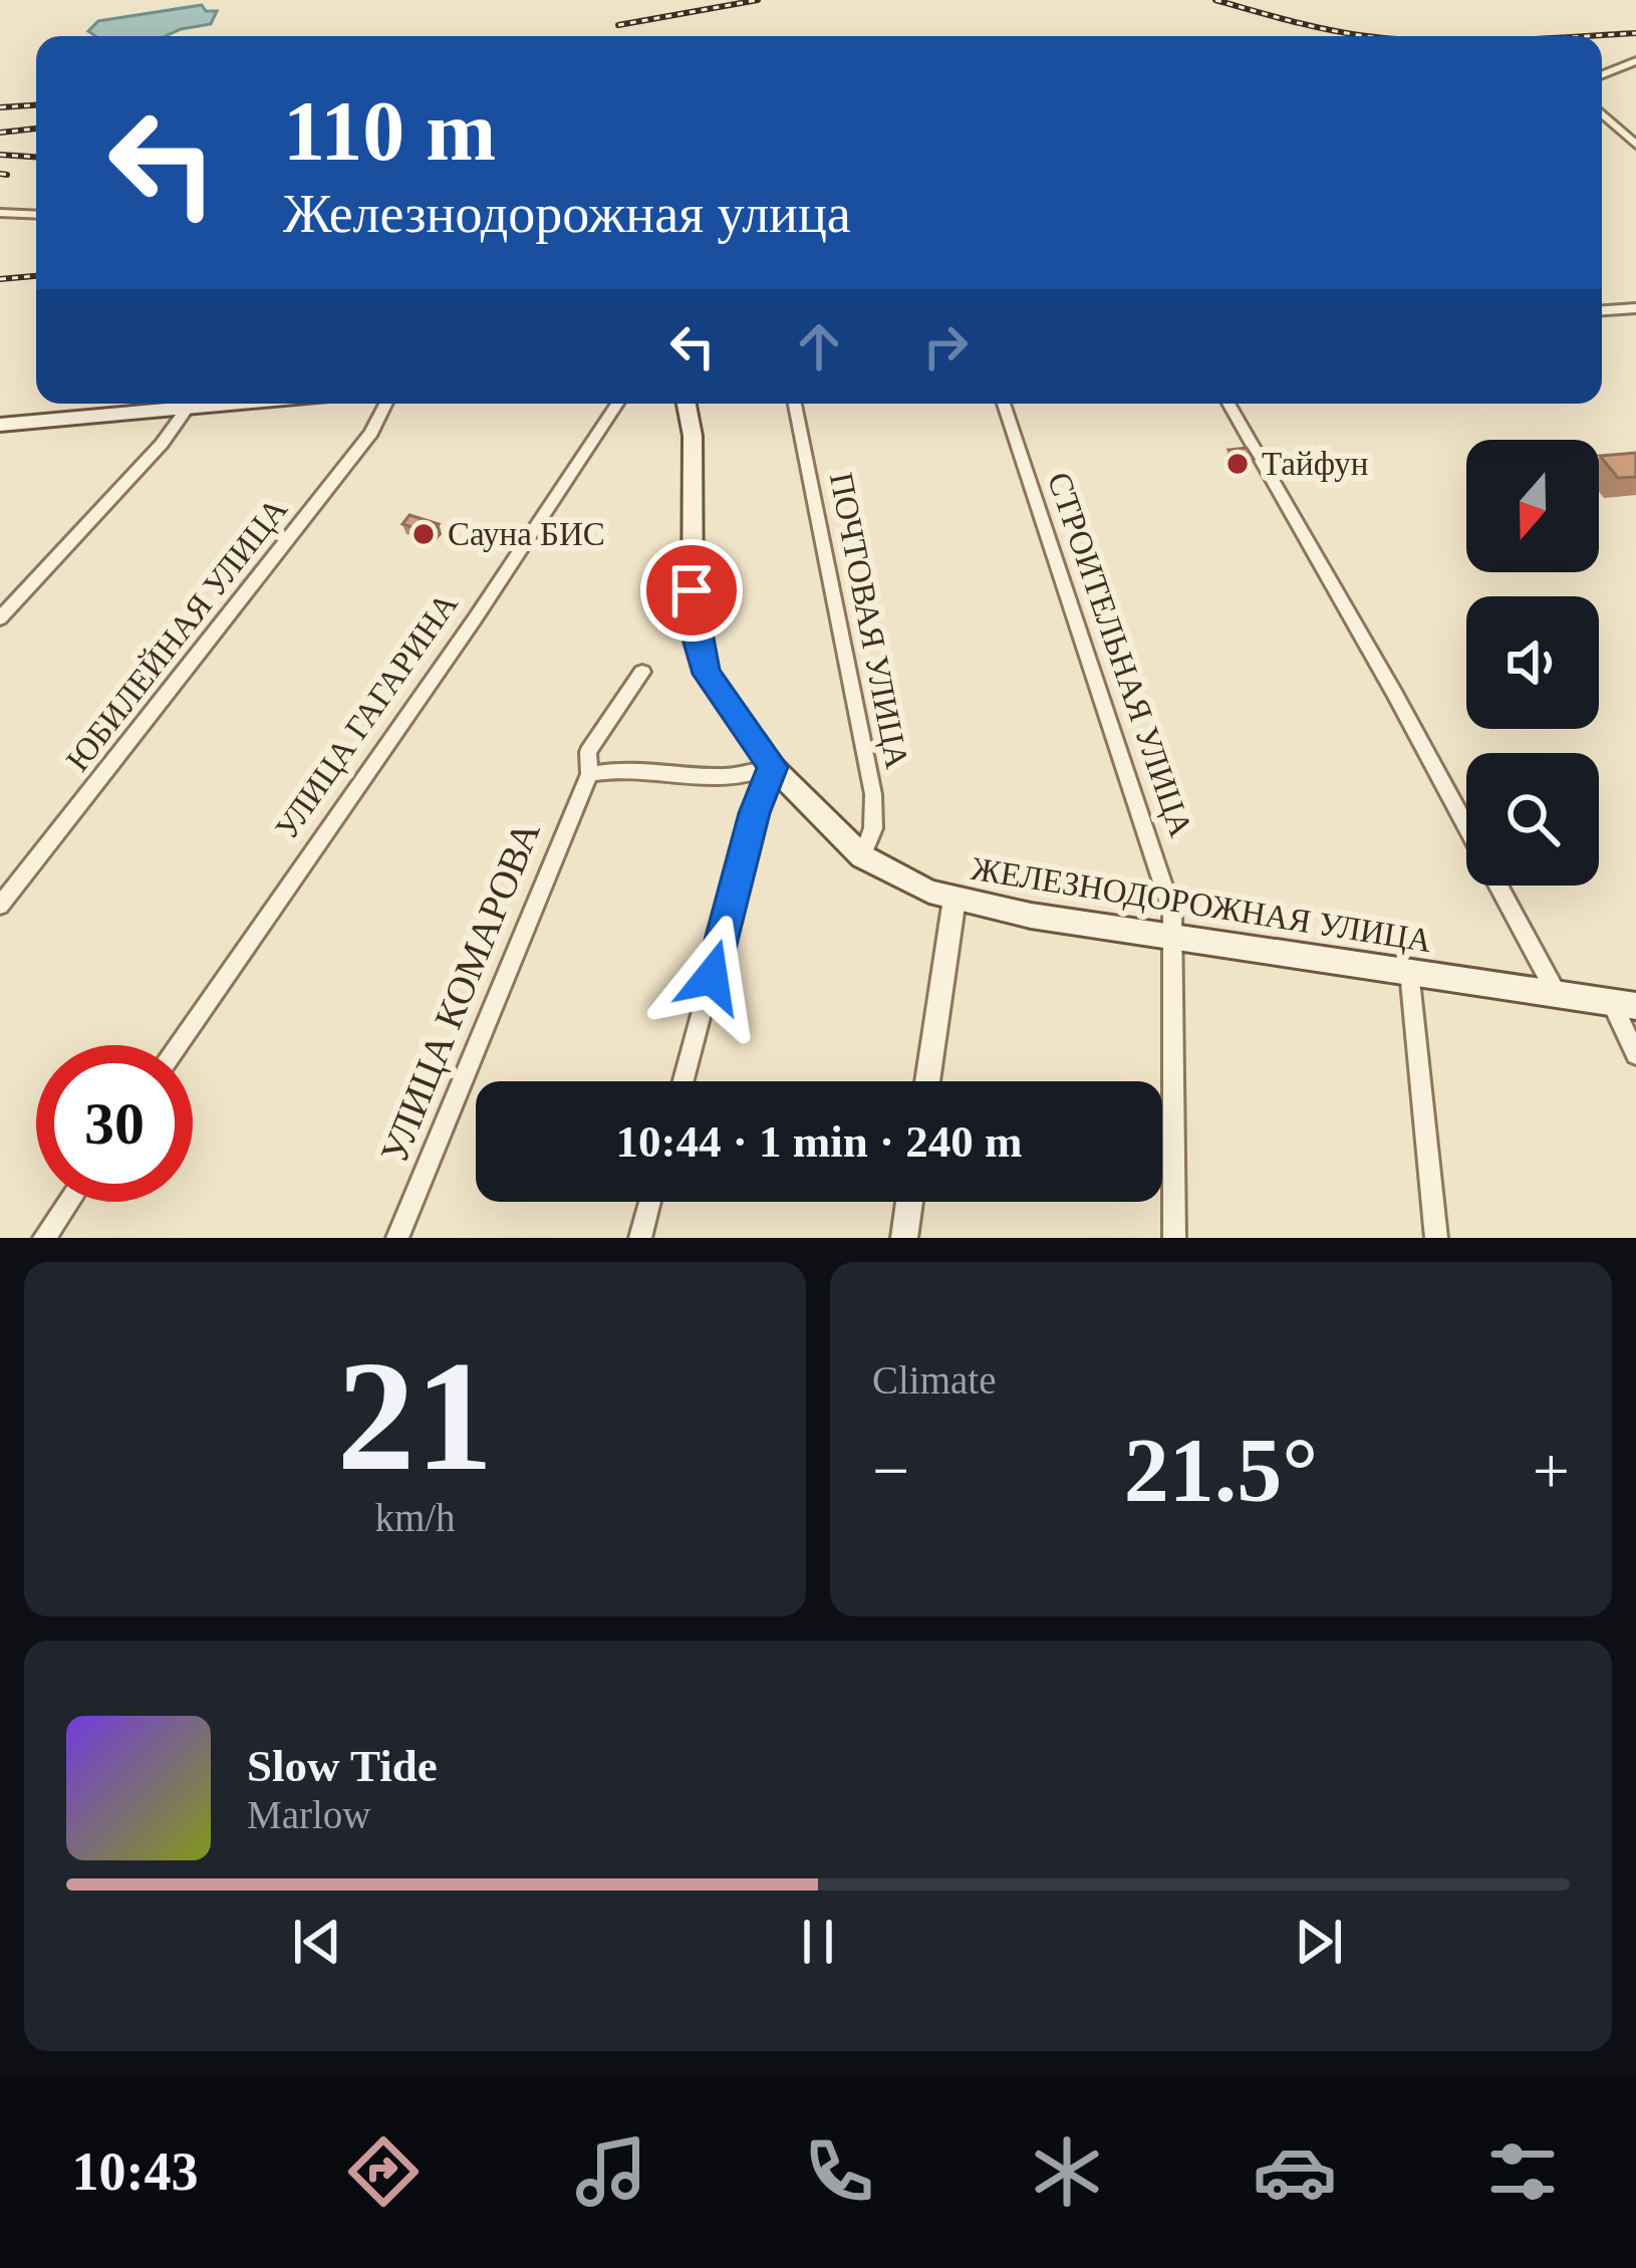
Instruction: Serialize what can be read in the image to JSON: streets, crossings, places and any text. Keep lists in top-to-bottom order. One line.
{"streets":{"main road":["ЖЕЛЕЗНОДОРОЖНАЯ УЛИЦА"],"street":["ПОЧТОВАЯ УЛИЦА","ЮБИЛЕЙНАЯ УЛИЦА","СТРОИТЕЛЬНАЯ УЛИЦА","УЛИЦА ГАГАРИНА","УЛИЦА КОМАРОВА"]},"crossings":[["ПОЧТОВАЯ УЛИЦА","ЖЕЛЕЗНОДОРОЖНАЯ УЛИЦА"],["СТРОИТЕЛЬНАЯ УЛИЦА","ЖЕЛЕЗНОДОРОЖНАЯ УЛИЦА"]],"places":["Тайфун","Сауна БИС"],"north":"bottom","page":{"turn":["110 m","Железнодорожная улица"],"limit":"30","trip":"10:44 · 1 min · 240 m","tile":[["21","km/h"],"Climate"],"heat":["−","21.5°","+"],"song":["Slow Tide","Marlow"],"tabs":"10:43"}}
